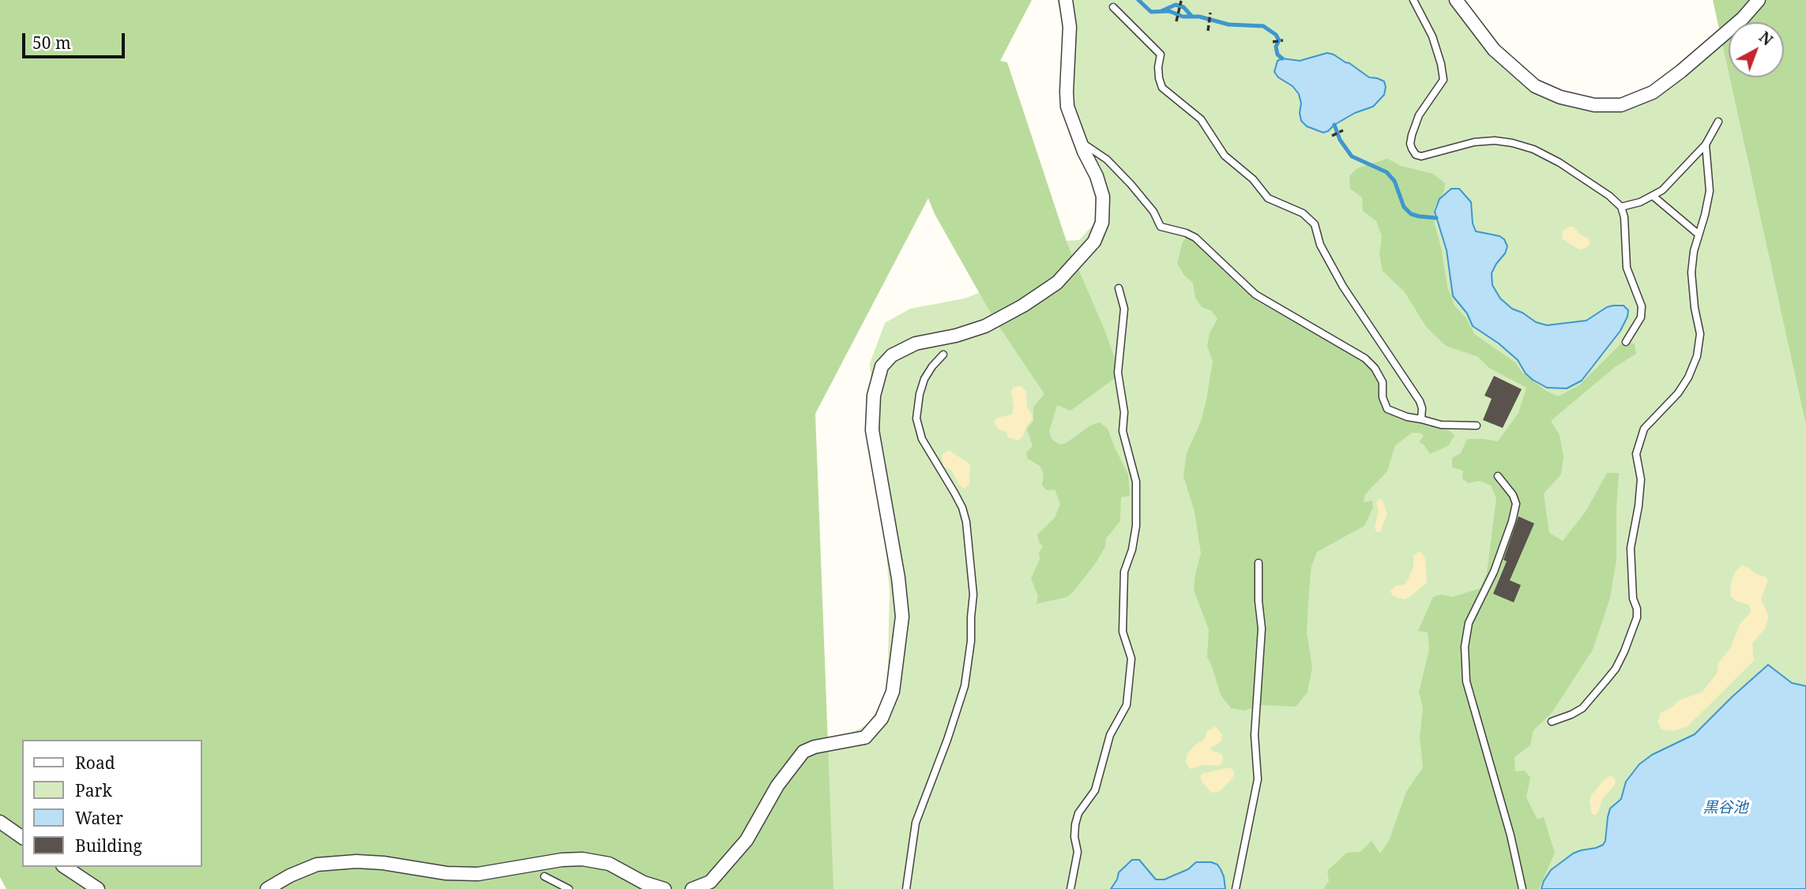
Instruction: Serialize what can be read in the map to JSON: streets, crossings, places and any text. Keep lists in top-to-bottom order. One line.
{"water":["黒谷池"],"legend":["Road","Park","Water","Building"],"scale_bar":"50 m","north":"top right"}
